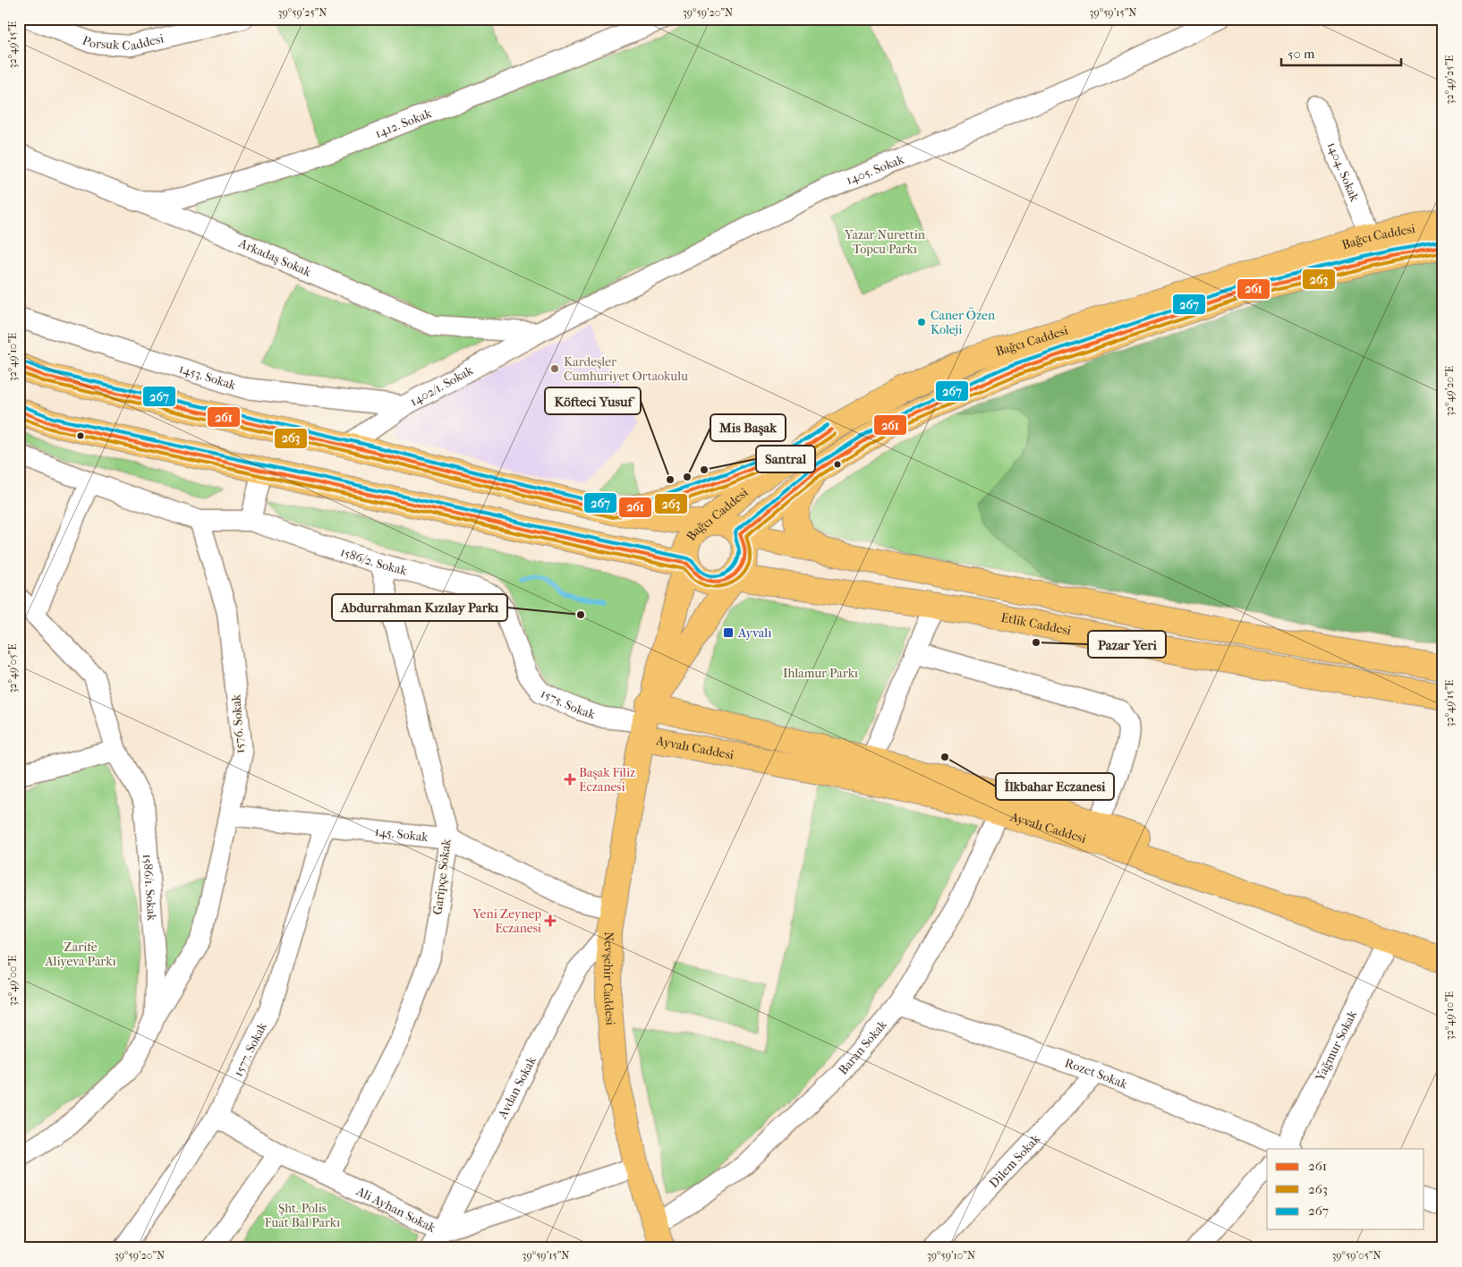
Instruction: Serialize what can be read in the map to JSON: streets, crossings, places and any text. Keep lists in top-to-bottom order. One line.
{"streets":{"main road":["Bağcı Caddesi","Etlik Caddesi","Ayvalı Caddesi","Nevşehir Caddesi"],"street":["Porsuk Caddesi","1412. Sokak","1405. Sokak","1404. Sokak","Arkadaş Sokak","1453. Sokak","1402/1. Sokak","1586/2. Sokak","1575. Sokak","1576. Sokak","145. Sokak","Garipçe Sokak","1586/1. Sokak","Yağmur Sokak","Baran Sokak","1577. Sokak","Rozet Sokak","Avdan Sokak","Dilem Sokak","Ali Ayhan Sokak"]},"crossings":[["1412. Sokak","Arkadaş Sokak"],["1405. Sokak","Arkadaş Sokak"],["1405. Sokak","1402/1. Sokak"],["1404. Sokak","Bağcı Caddesi"],["Bağcı Caddesi","Etlik Caddesi"],["Bağcı Caddesi","Nevşehir Caddesi"],["Arkadaş Sokak","1402/1. Sokak"],["1453. Sokak","1402/1. Sokak"],["1586/2. Sokak","1575. Sokak"],["1586/2. Sokak","Garipçe Sokak"],["Etlik Caddesi","Nevşehir Caddesi"],["1575. Sokak","Ayvalı Caddesi"],["1575. Sokak","Nevşehir Caddesi"],["1576. Sokak","145. Sokak"],["1576. Sokak","1586/1. Sokak"],["Ayvalı Caddesi","Nevşehir Caddesi"],["Ayvalı Caddesi","Yağmur Sokak"],["Ayvalı Caddesi","Baran Sokak"],["145. Sokak","Garipçe Sokak"],["145. Sokak","Nevşehir Caddesi"],["145. Sokak","1577. Sokak"],["145. Sokak","Avdan Sokak"],["Garipçe Sokak","Ali Ayhan Sokak"],["Nevşehir Caddesi","Baran Sokak"],["Nevşehir Caddesi","Avdan Sokak"],["Nevşehir Caddesi","Ali Ayhan Sokak"],["Yağmur Sokak","Rozet Sokak"],["Baran Sokak","Rozet Sokak"],["1577. Sokak","Ali Ayhan Sokak"],["Rozet Sokak","Dilem Sokak"],["Avdan Sokak","Ali Ayhan Sokak"]],"parks":["Yazar Nurettin Topcu Parkı","Ihlamur Parkı","Zarife Aliyeva Parkı","Şht. Polis Fuat Bal Parkı"],"places":{"other":["Caner Özen Koleji","Kardeşler Cumhuriyet Ortaokulu","Santral","Mis Başak","Köfteci Yusuf","Abdurrahman Kızılay Parkı","Pazar Yeri","İlkbahar Eczanesi"],"transit":["Ayvalı"],"health":["Başak Filiz Eczanesi","Yeni Zeynep Eczanesi"]},"lines":["transit line 267","transit line 261","transit line 263"],"legend":["261","263","267"],"scale_bar":"50 m","coordinates":["39°59'25\"N","39°59'20\"N","39°59'15\"N","32°49'15\"E","32°49'25\"E","32°49'10\"E","32°49'20\"E","32°49'05\"E","32°49'00\"E","39°59'10\"N","39°59'05\"N"]}
